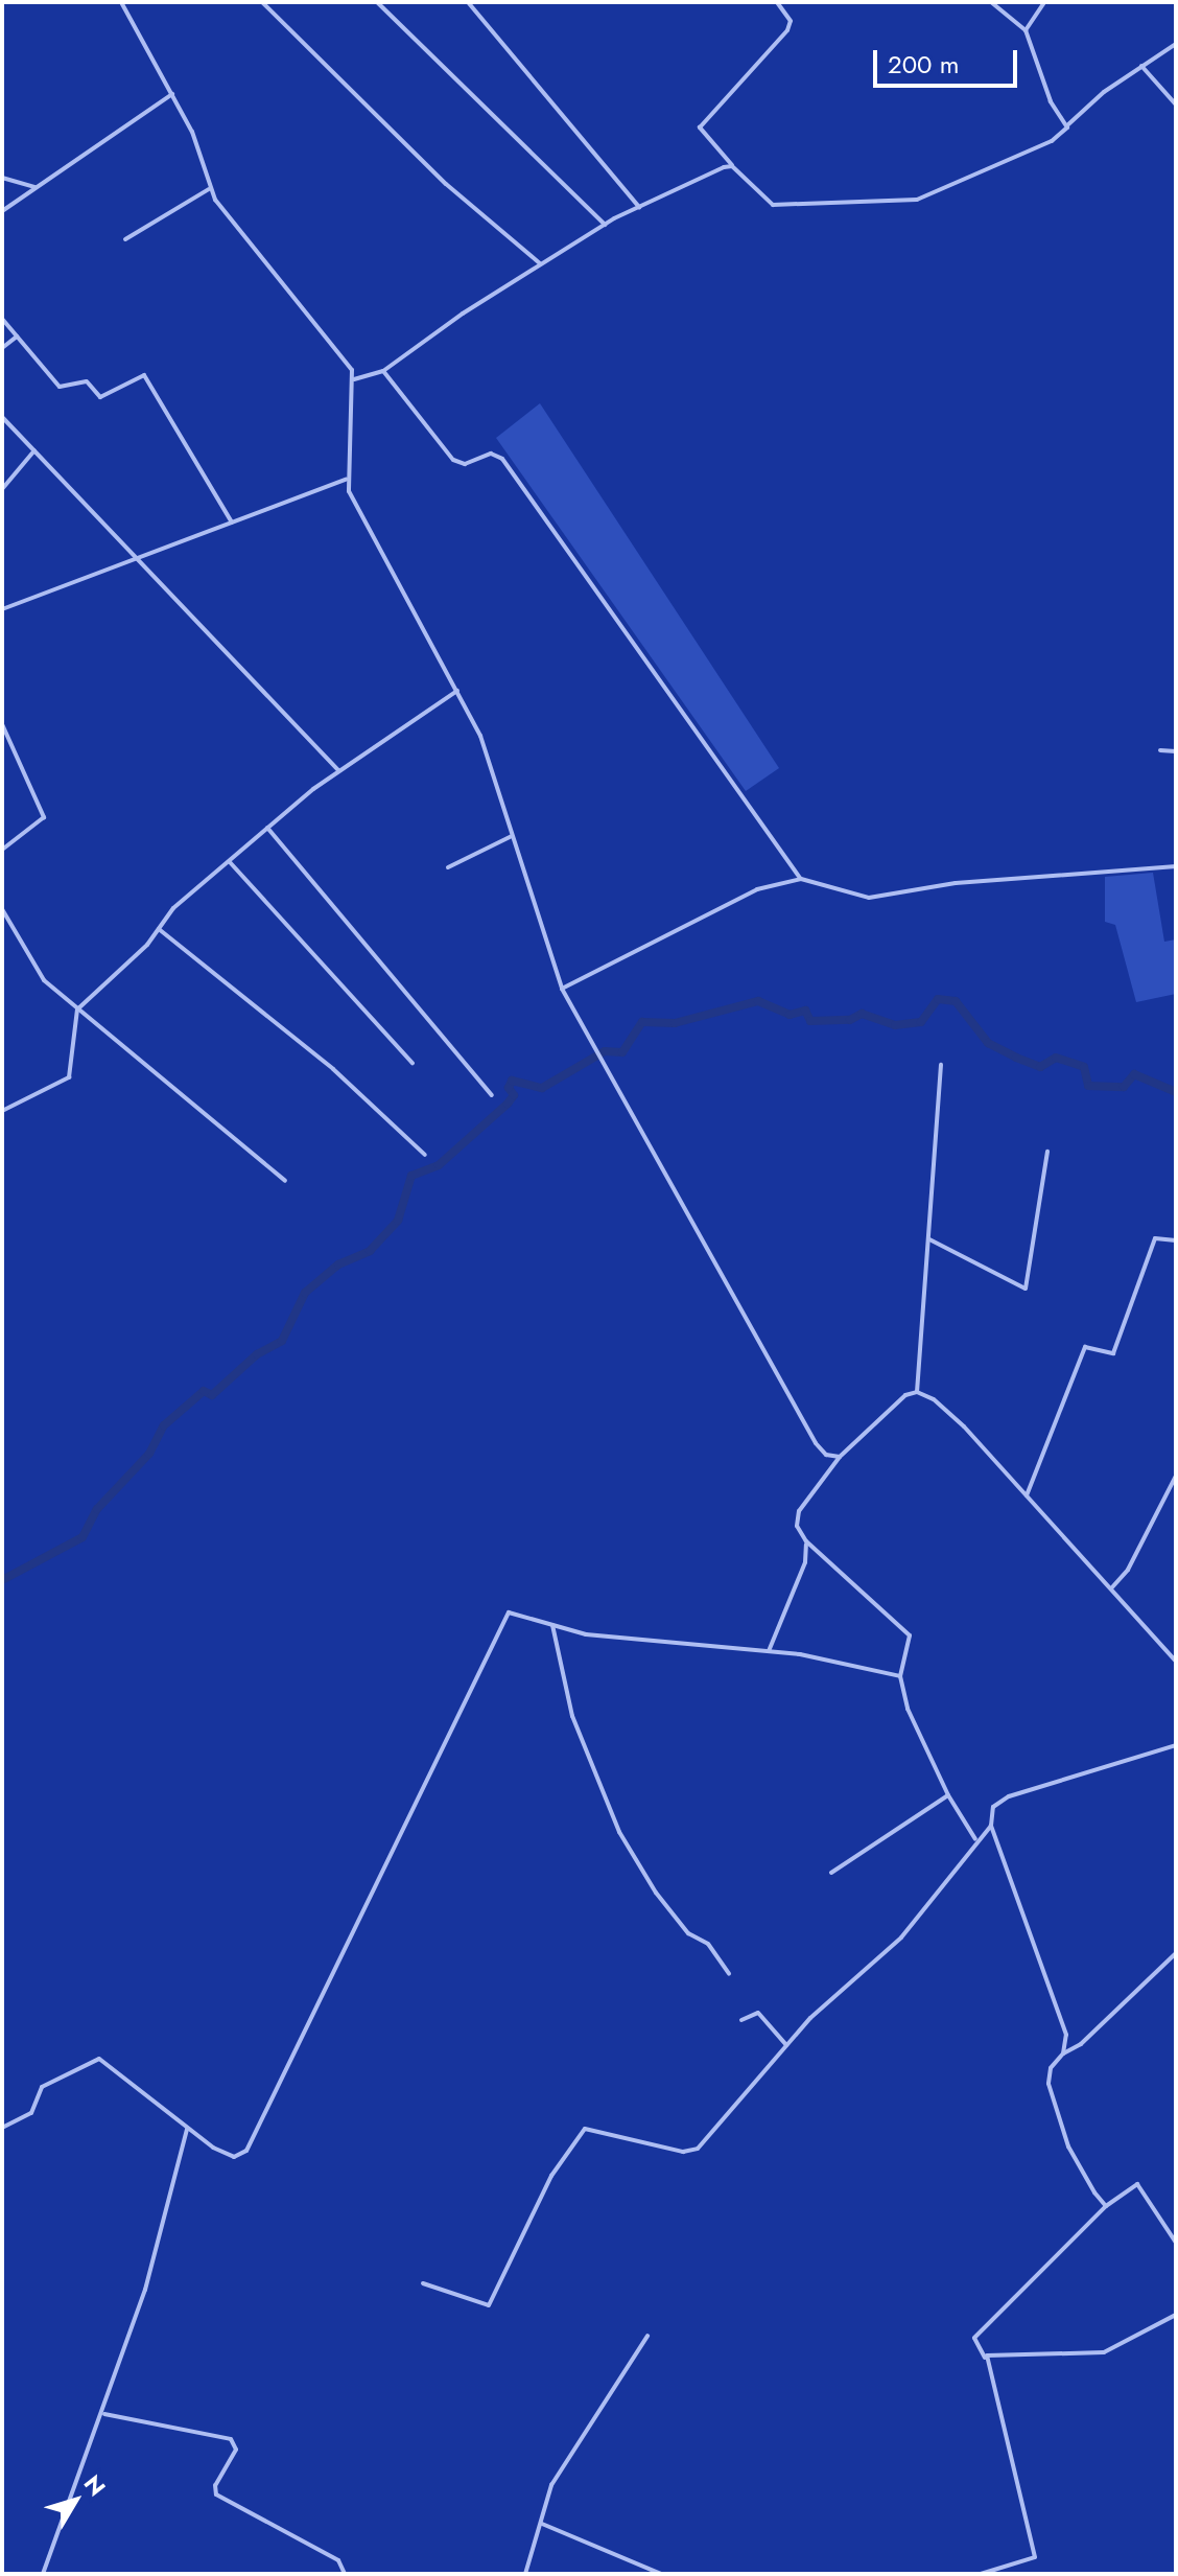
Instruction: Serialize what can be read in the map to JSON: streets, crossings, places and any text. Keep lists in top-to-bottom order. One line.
{"scale_bar":"200 m","north":"top right"}
